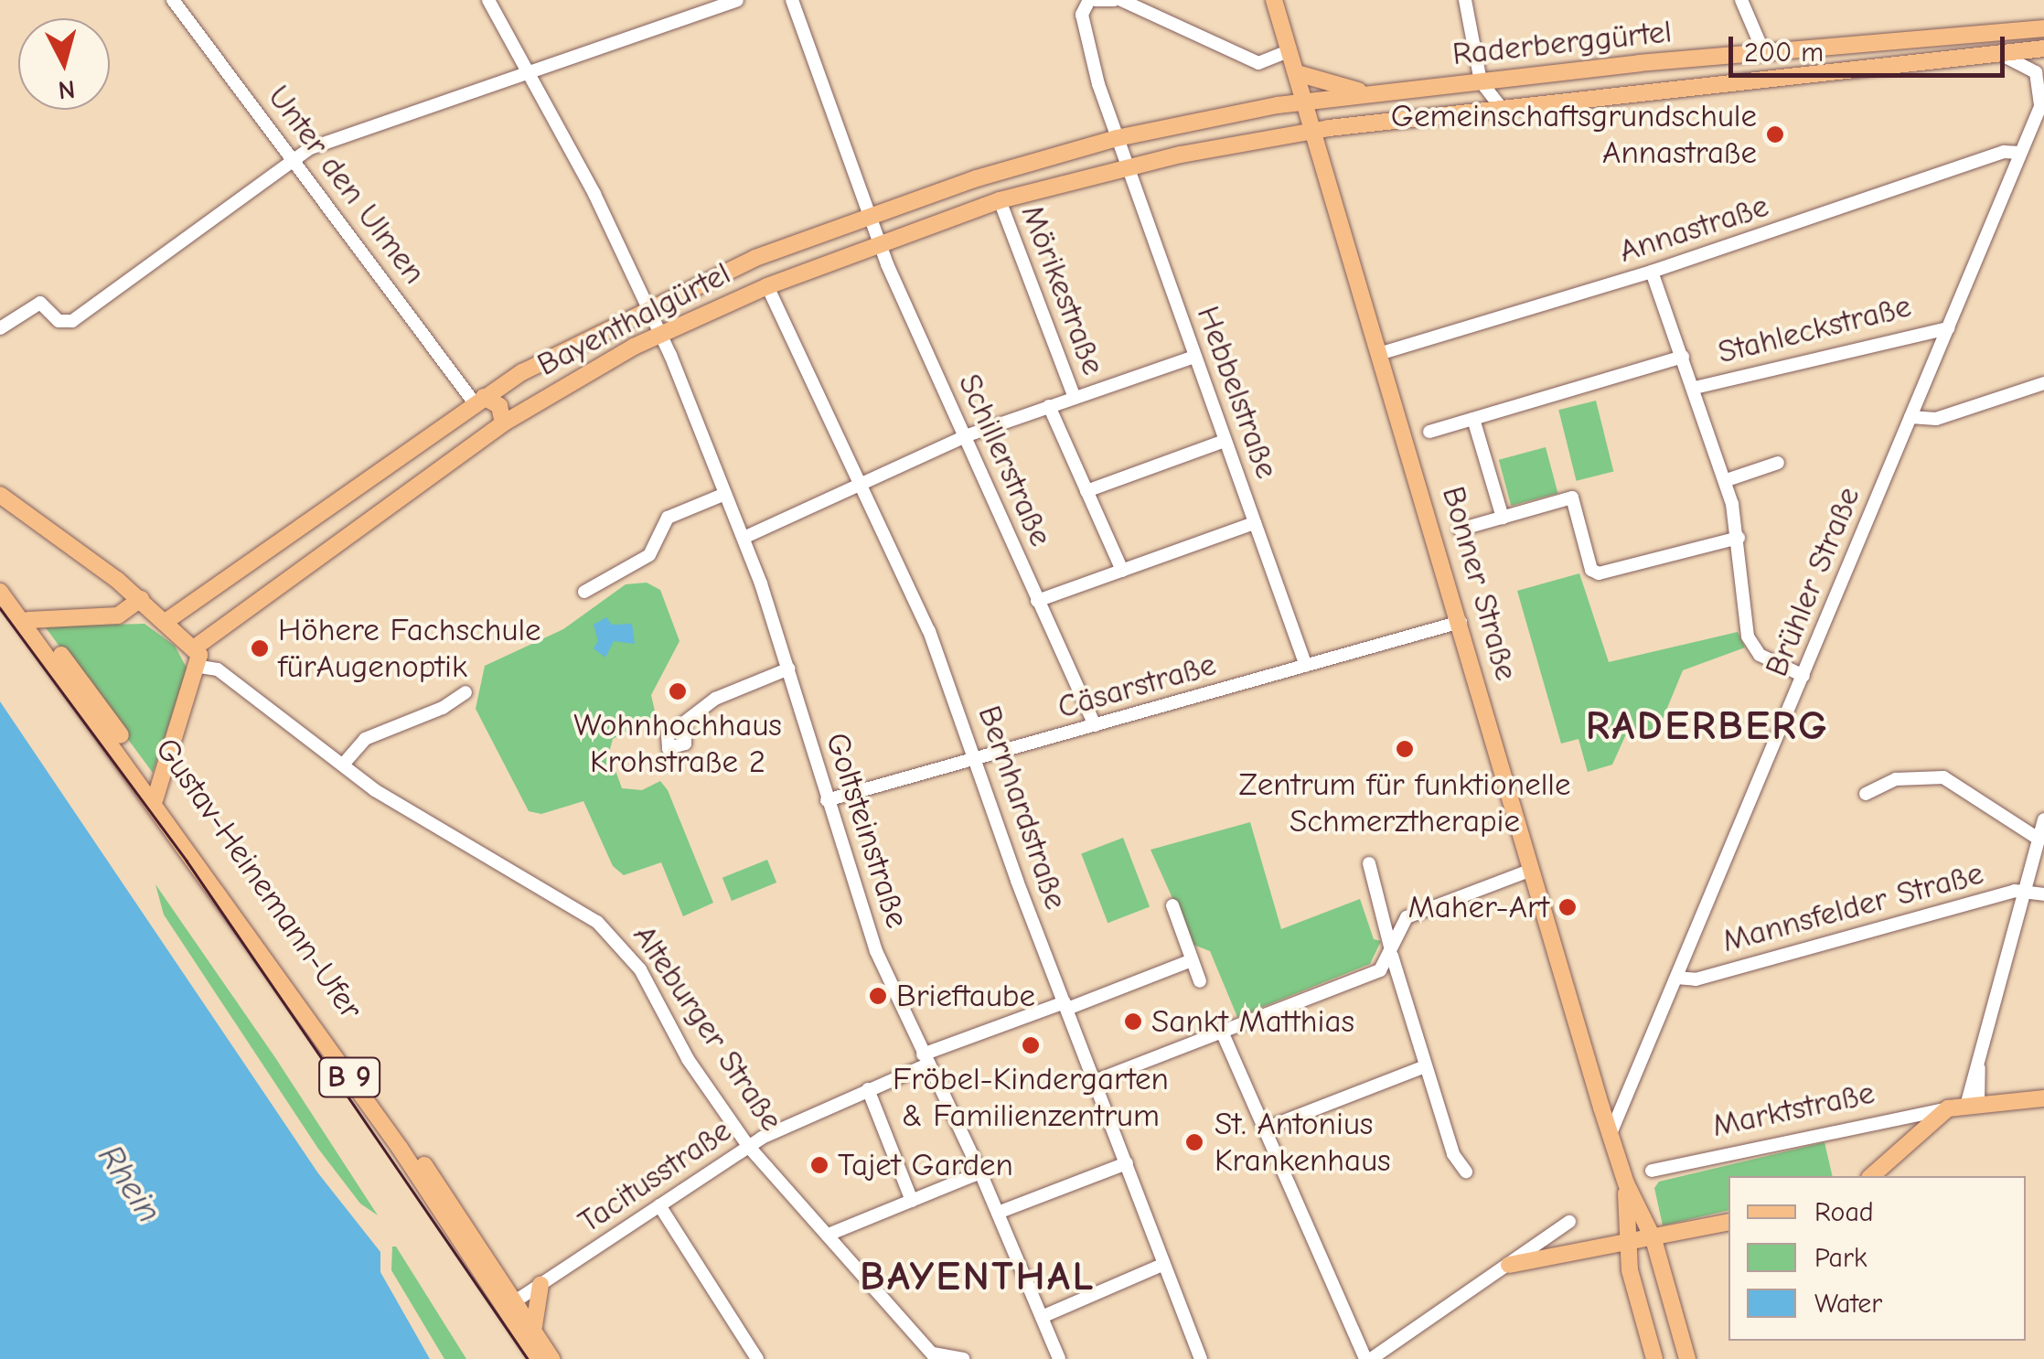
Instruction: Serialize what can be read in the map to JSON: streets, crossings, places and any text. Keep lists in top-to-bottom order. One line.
{"streets":{"main road":["Raderberggürtel","Bayenthalgürtel","Bonner Straße","Gustav-Heinemann-Ufer","B 9","Marktstraße"],"street":["Unter den Ulmen","Annastraße","Mörikestraße","Stahleckstraße","Hebbelstraße","Schillerstraße","Brühler Straße","Cäsarstraße","Bernhardstraße","Goltsteinstraße","Mannsfelder Straße","Alteburger Straße","Tacitusstraße"]},"crossings":[["Raderberggürtel","Bayenthalgürtel"],["Raderberggürtel","Bonner Straße"],["Unter den Ulmen","Bayenthalgürtel"],["Annastraße","Brühler Straße"],["Annastraße","Bonner Straße"],["Mörikestraße","Bayenthalgürtel"],["Bayenthalgürtel","Hebbelstraße"],["Bayenthalgürtel","Schillerstraße"],["Bayenthalgürtel","Bonner Straße"],["Bayenthalgürtel","Bernhardstraße"],["Bayenthalgürtel","Goltsteinstraße"],["Stahleckstraße","Brühler Straße"],["Hebbelstraße","Cäsarstraße"],["Schillerstraße","Cäsarstraße"],["Brühler Straße","Bonner Straße"],["Brühler Straße","Mannsfelder Straße"],["Bonner Straße","Cäsarstraße"],["Cäsarstraße","Bernhardstraße"],["Cäsarstraße","Goltsteinstraße"],["Bernhardstraße","Tacitusstraße"],["Goltsteinstraße","Tacitusstraße"],["Gustav-Heinemann-Ufer","B 9"],["Gustav-Heinemann-Ufer","Tacitusstraße"],["Alteburger Straße","Tacitusstraße"]],"districts":["RADERBERG","BAYENTHAL"],"water":["Rhein"],"places":["Gemeinschaftsgrundschule Annastraße","Höhere Fachschule fürAugenoptik","Wohnhochhaus Krohstraße 2","Zentrum für funktionelle Schmerztherapie","Maher-Art","Brieftaube","Sankt Matthias","Fröbel-Kindergarten & Familienzentrum","St. Antonius Krankenhaus","Tajet Garden"],"legend":["Road","Park","Water"],"scale_bar":"200 m","north":"bottom"}
